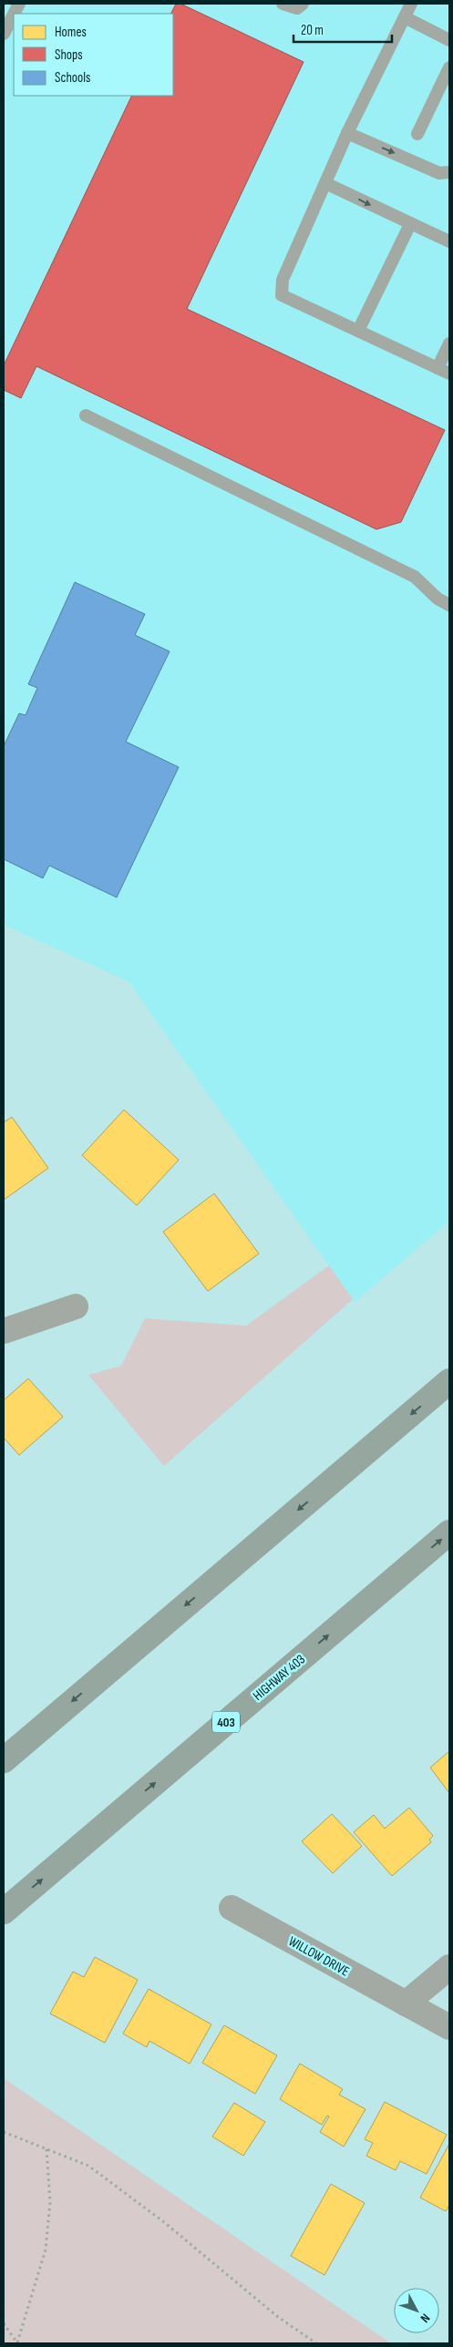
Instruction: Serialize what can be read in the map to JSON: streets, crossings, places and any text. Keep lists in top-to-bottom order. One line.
{"streets":{"highway":["HIGHWAY 403","403"],"street":["WILLOW DRIVE"]},"legend":["Homes","Shops","Schools"],"scale_bar":"20 m","north":"bottom right"}
